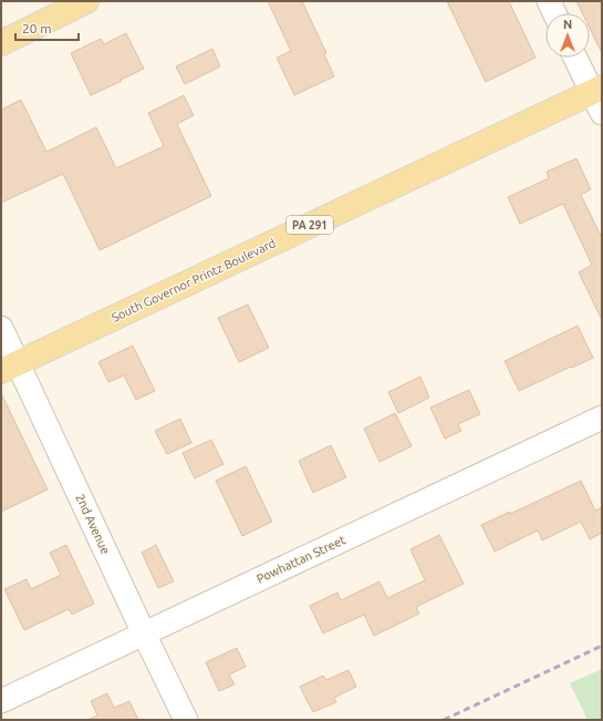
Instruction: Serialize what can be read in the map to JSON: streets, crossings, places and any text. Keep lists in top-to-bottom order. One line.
{"streets":{"main road":["PA 291","South Governor Printz Boulevard"],"street":["2nd Avenue","Powhattan Street"]},"crossings":[["South Governor Printz Boulevard","2nd Avenue"],["2nd Avenue","Powhattan Street"]],"scale_bar":"20 m","north":"top"}
